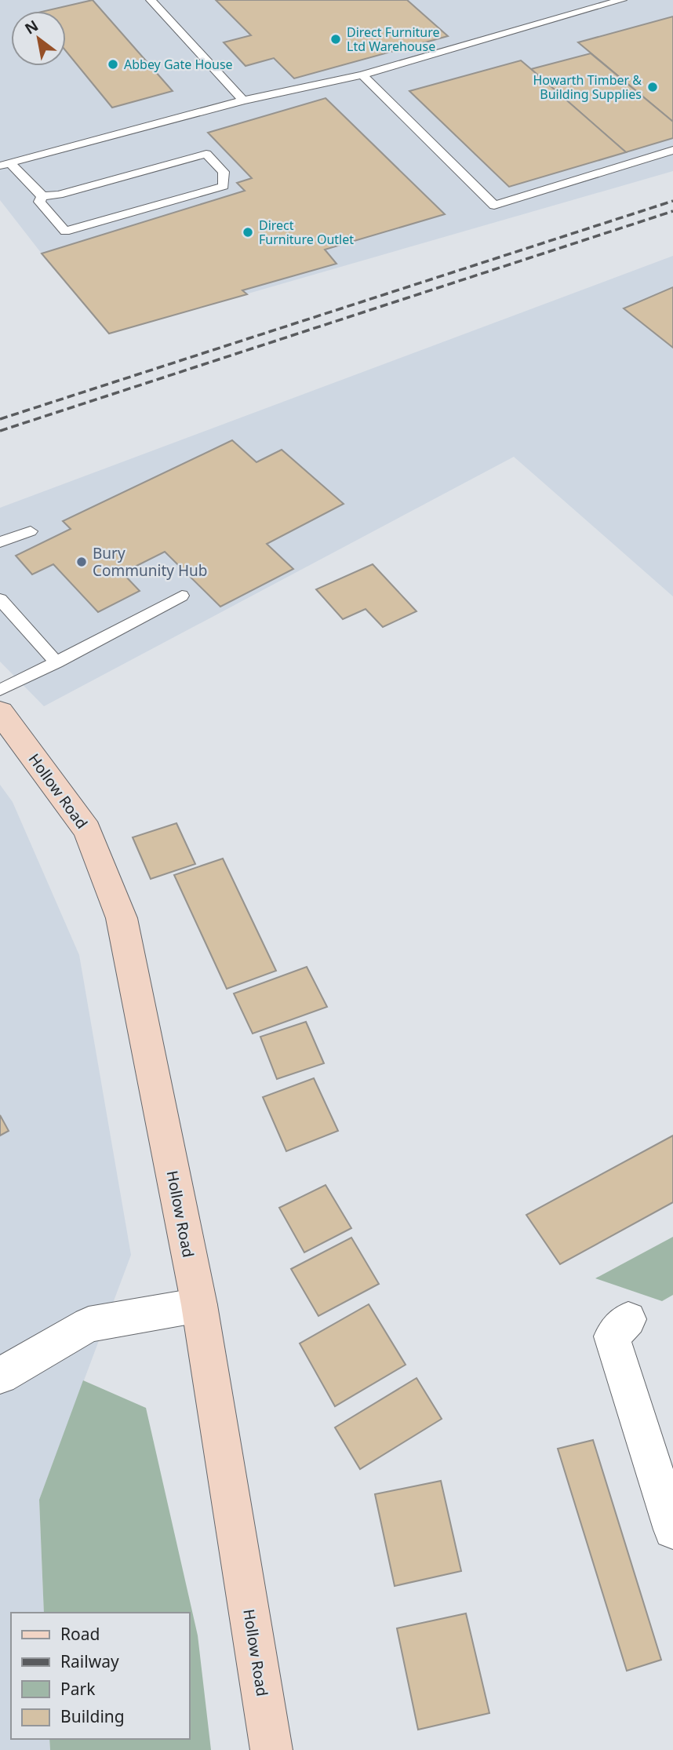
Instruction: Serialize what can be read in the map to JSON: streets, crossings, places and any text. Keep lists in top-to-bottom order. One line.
{"streets":{"street":["Hollow Road"]},"places":["Direct Furniture Ltd Warehouse","Abbey Gate House","Howarth Timber & Building Supplies","Direct Furniture Outlet","Bury Community Hub"],"legend":["Road","Railway","Park","Building"],"north":"top left"}
